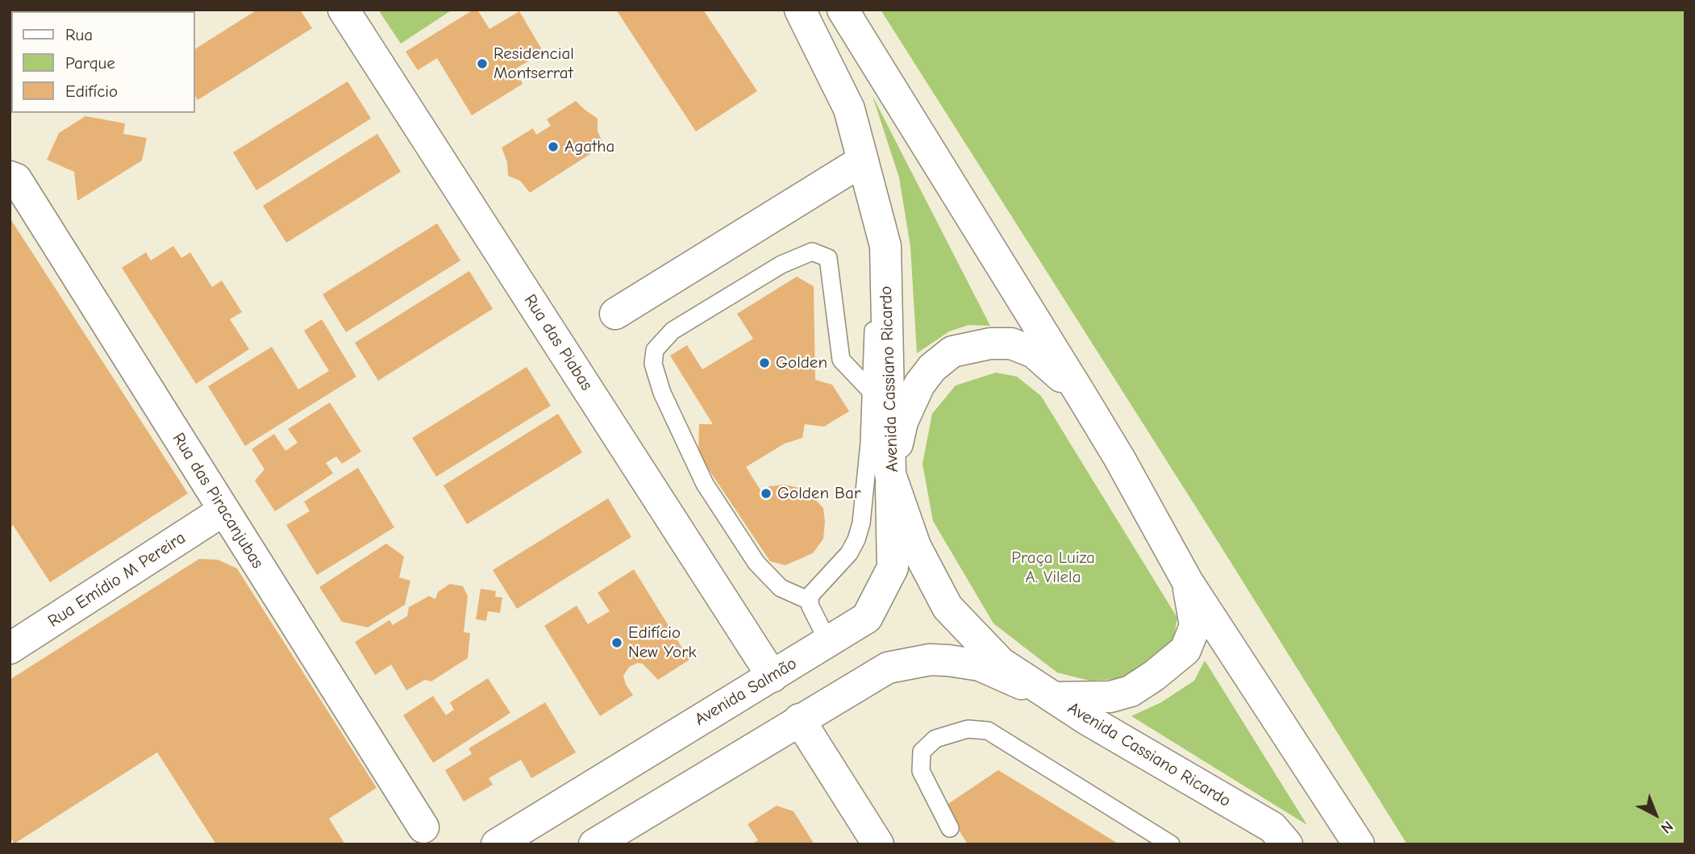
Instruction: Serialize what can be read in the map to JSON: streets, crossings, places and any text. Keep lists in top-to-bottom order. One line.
{"streets":{"street":["Rua das Piabas","Avenida Cassiano Ricardo","Rua das Piracanjubas","Rua Emídio M Pereira","Avenida Salmão"]},"crossings":[["Rua das Piabas","Avenida Salmão"],["Avenida Cassiano Ricardo","Avenida Salmão"],["Rua das Piracanjubas","Rua Emídio M Pereira"]],"parks":["Praça Luiza A. Vilela"],"places":["Residencial Montserrat","Agatha","Golden","Golden Bar","Edifício New York"],"legend":["Rua","Parque","Edifício"],"north":"bottom right"}
